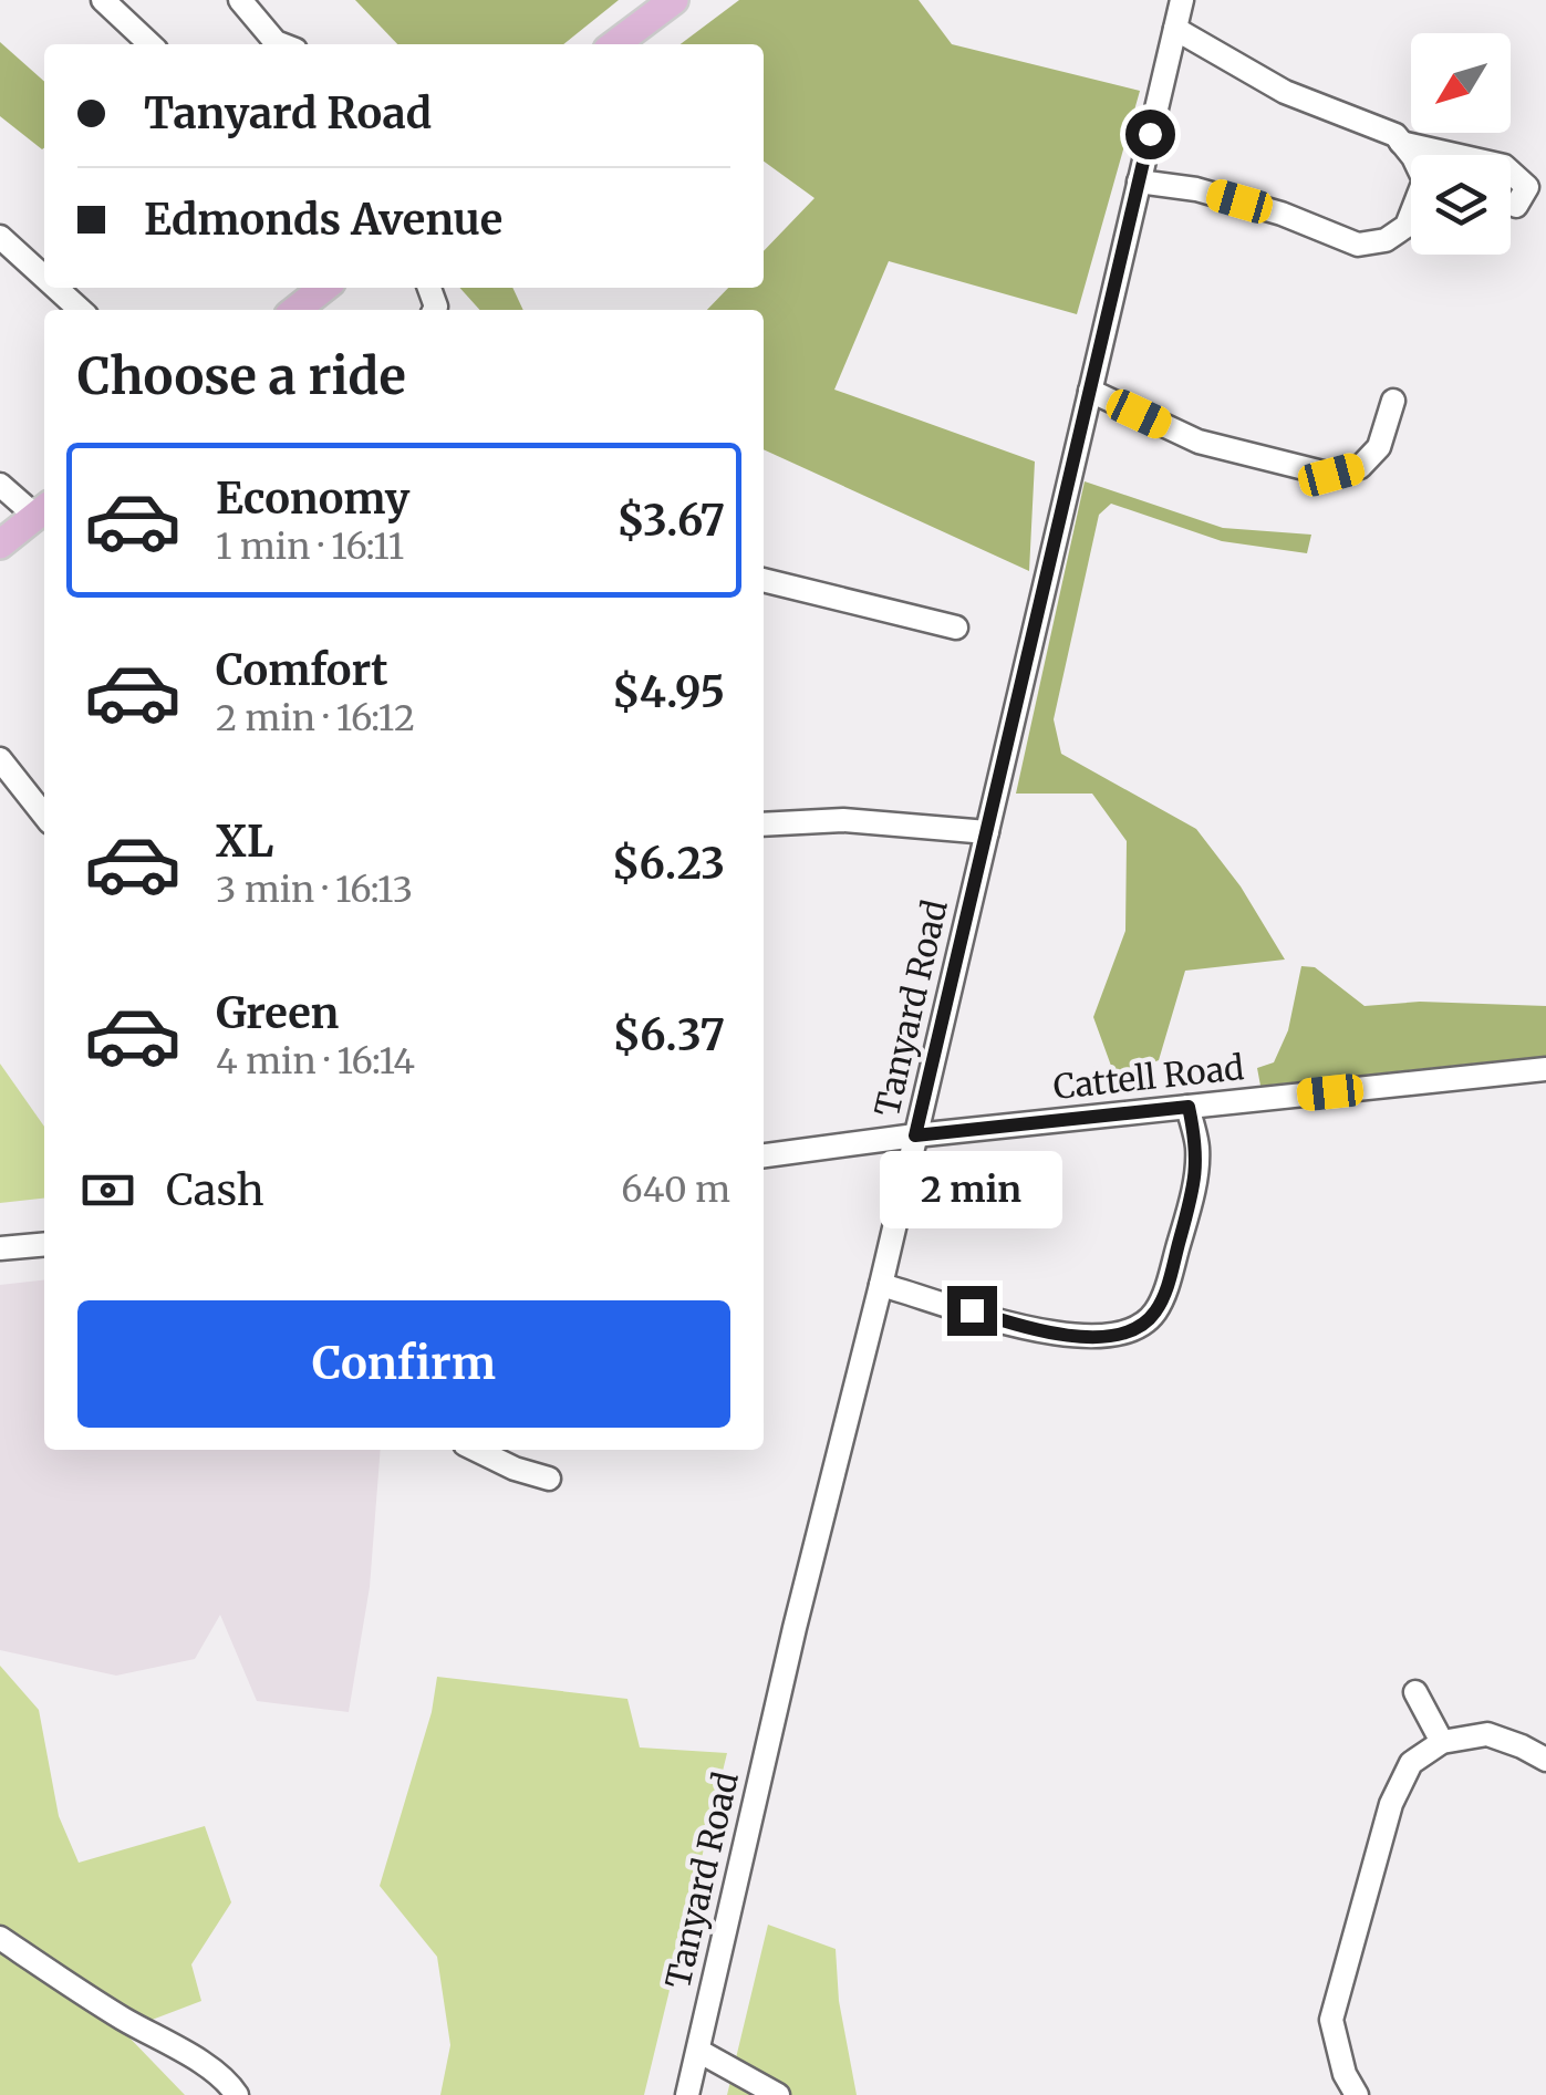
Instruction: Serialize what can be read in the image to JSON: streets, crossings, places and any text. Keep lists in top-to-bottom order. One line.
{"streets":{"street":["Tanyard Road","Cattell Road"]},"crossings":[["Tanyard Road","Cattell Road"]],"north":"bottom left","page":{"banner":["Tanyard Road","Edmonds Avenue"],"heading":"Choose a ride","list":[{"name":"Economy","note":"1 min · 16:11","value":"$3.67"},{"name":"Comfort","note":"2 min · 16:12","value":"$4.95"},{"name":"XL","note":"3 min · 16:13","value":"$6.23"},{"name":"Green","note":"4 min · 16:14","value":"$6.37"}],"pay":["Cash","640 m"],"bubble":"2 min","buttons":"Confirm"}}
